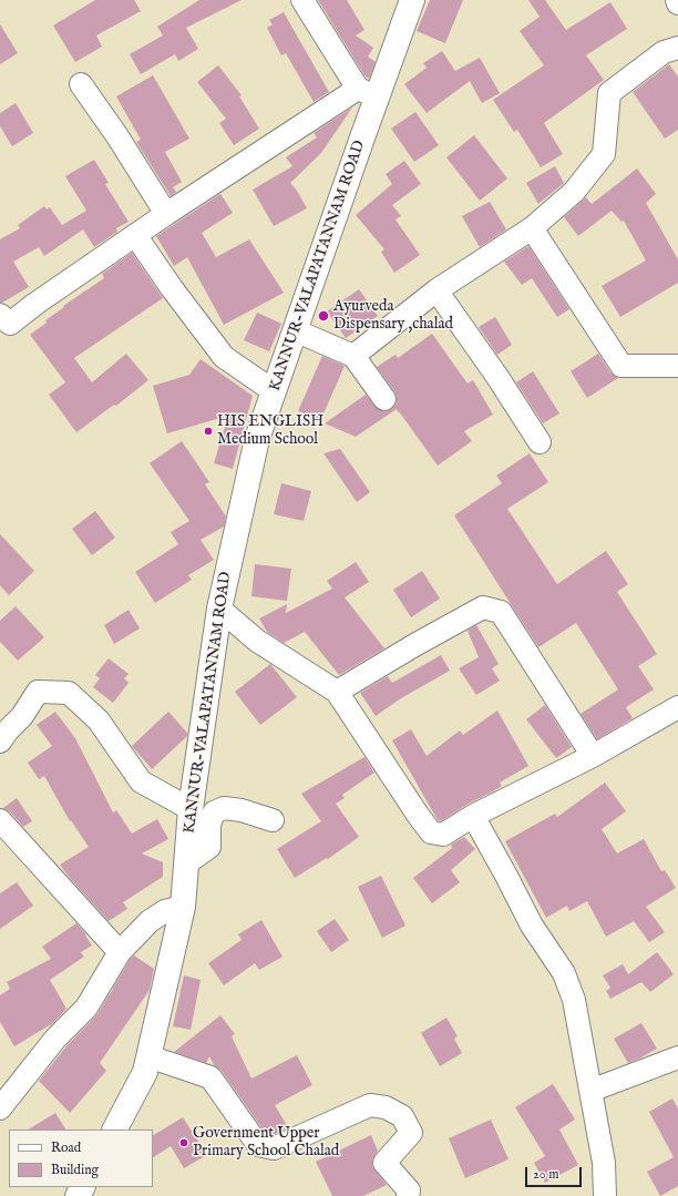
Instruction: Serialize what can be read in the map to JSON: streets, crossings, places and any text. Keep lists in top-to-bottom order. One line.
{"streets":{"main road":["KANNUR-VALAPATANNAM ROAD"]},"places":["Ayurveda Dispensary ,chalad","HIS ENGLISH Medium School","Government Upper Primary School Chalad"],"legend":["Road","Building"],"scale_bar":"20 m"}
